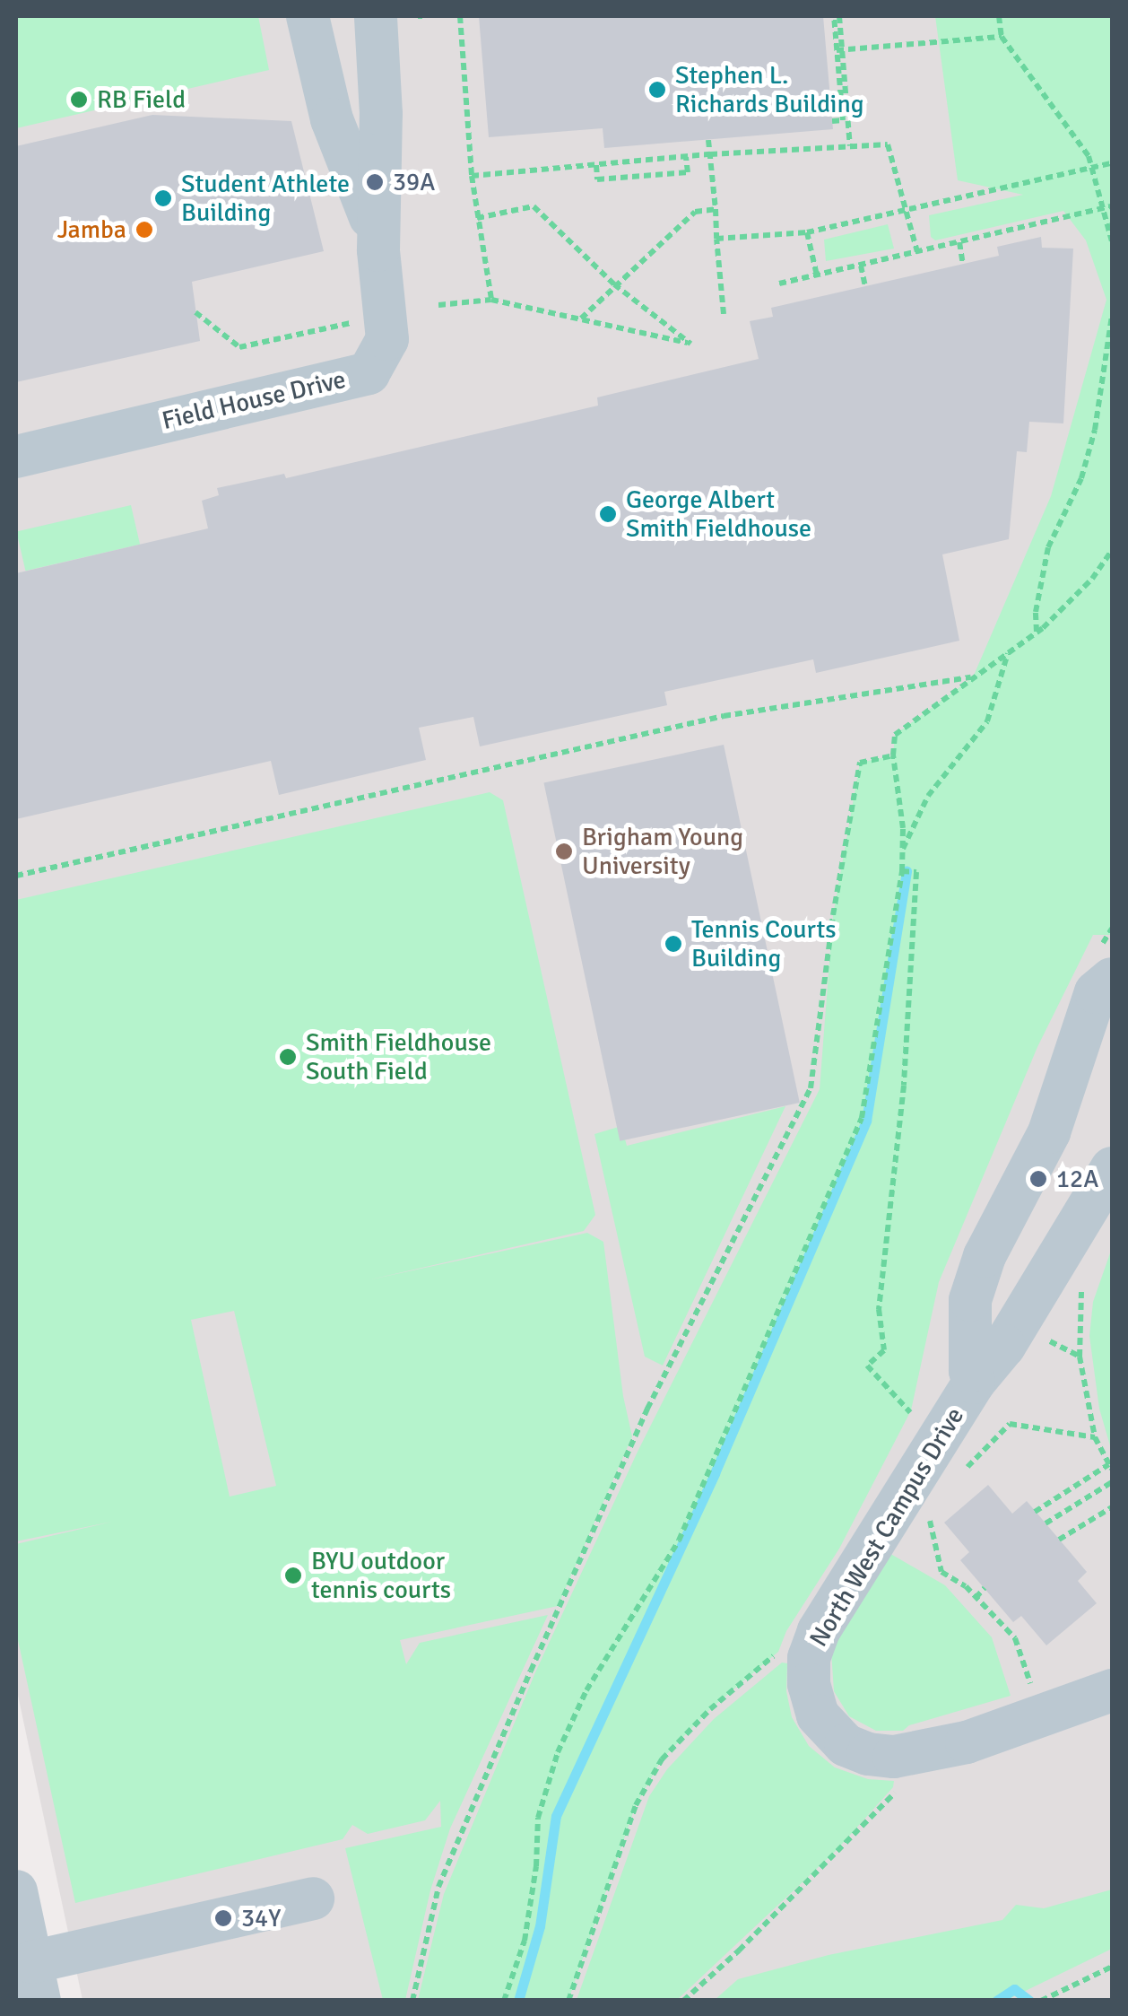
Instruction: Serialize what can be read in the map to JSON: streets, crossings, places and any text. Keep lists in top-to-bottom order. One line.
{"streets":{"street":["Field House Drive","North West Campus Drive"]},"places":["Stephen L. Richards Building","RB Field","39A","Student Athlete Building","Jamba","George Albert Smith Fieldhouse","Brigham Young University","Tennis Courts Building","Smith Fieldhouse South Field","12A","BYU outdoor tennis courts","34Y"]}
